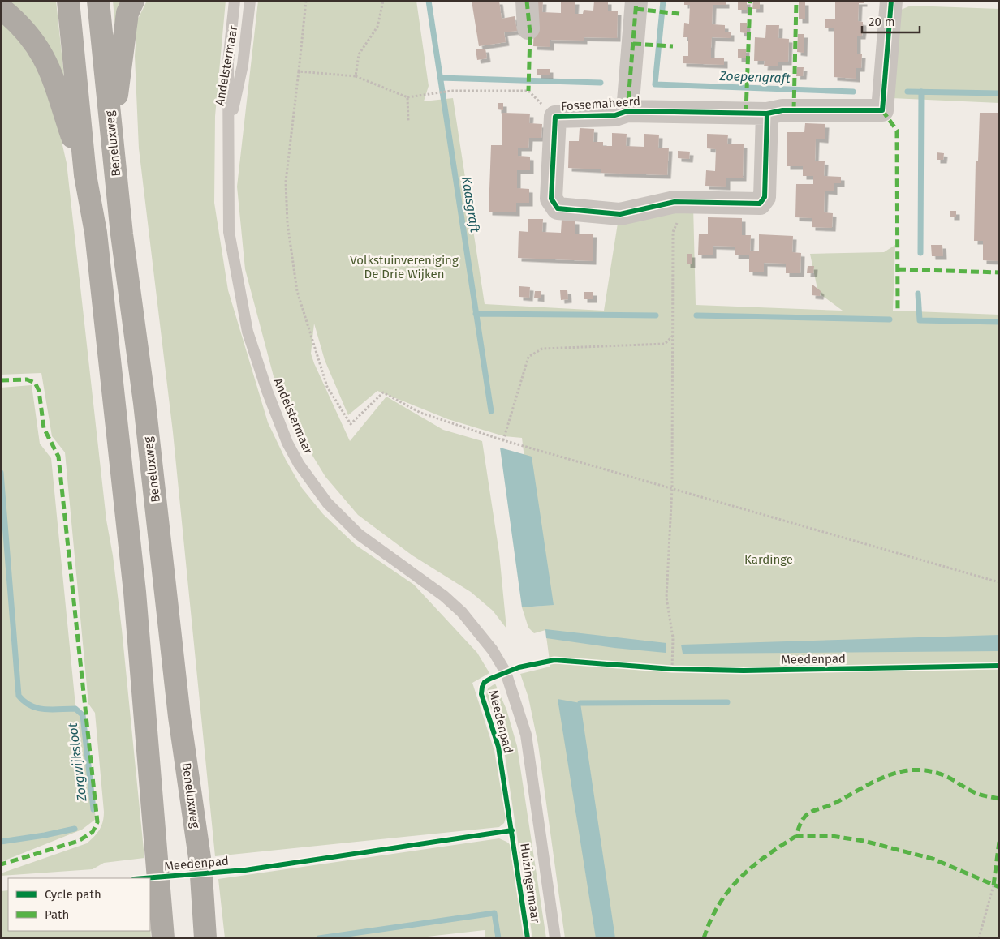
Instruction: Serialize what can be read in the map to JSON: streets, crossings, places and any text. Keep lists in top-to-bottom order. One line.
{"streets":{"highway":["Beneluxweg"],"street":["Fossemaheerd"],"lane":["Andelstermaar","Huizingermaar"],"cycle path":["Meedenpad"]},"crossings":[["Andelstermaar","Huizingermaar"]],"water":["Zoepengraft","Kaasgraft","Zorgwijksloot"],"parks":["Volkstuinvereniging De Drie Wijken","Kardinge"],"legend":["Cycle path","Path"],"scale_bar":"20 m"}
